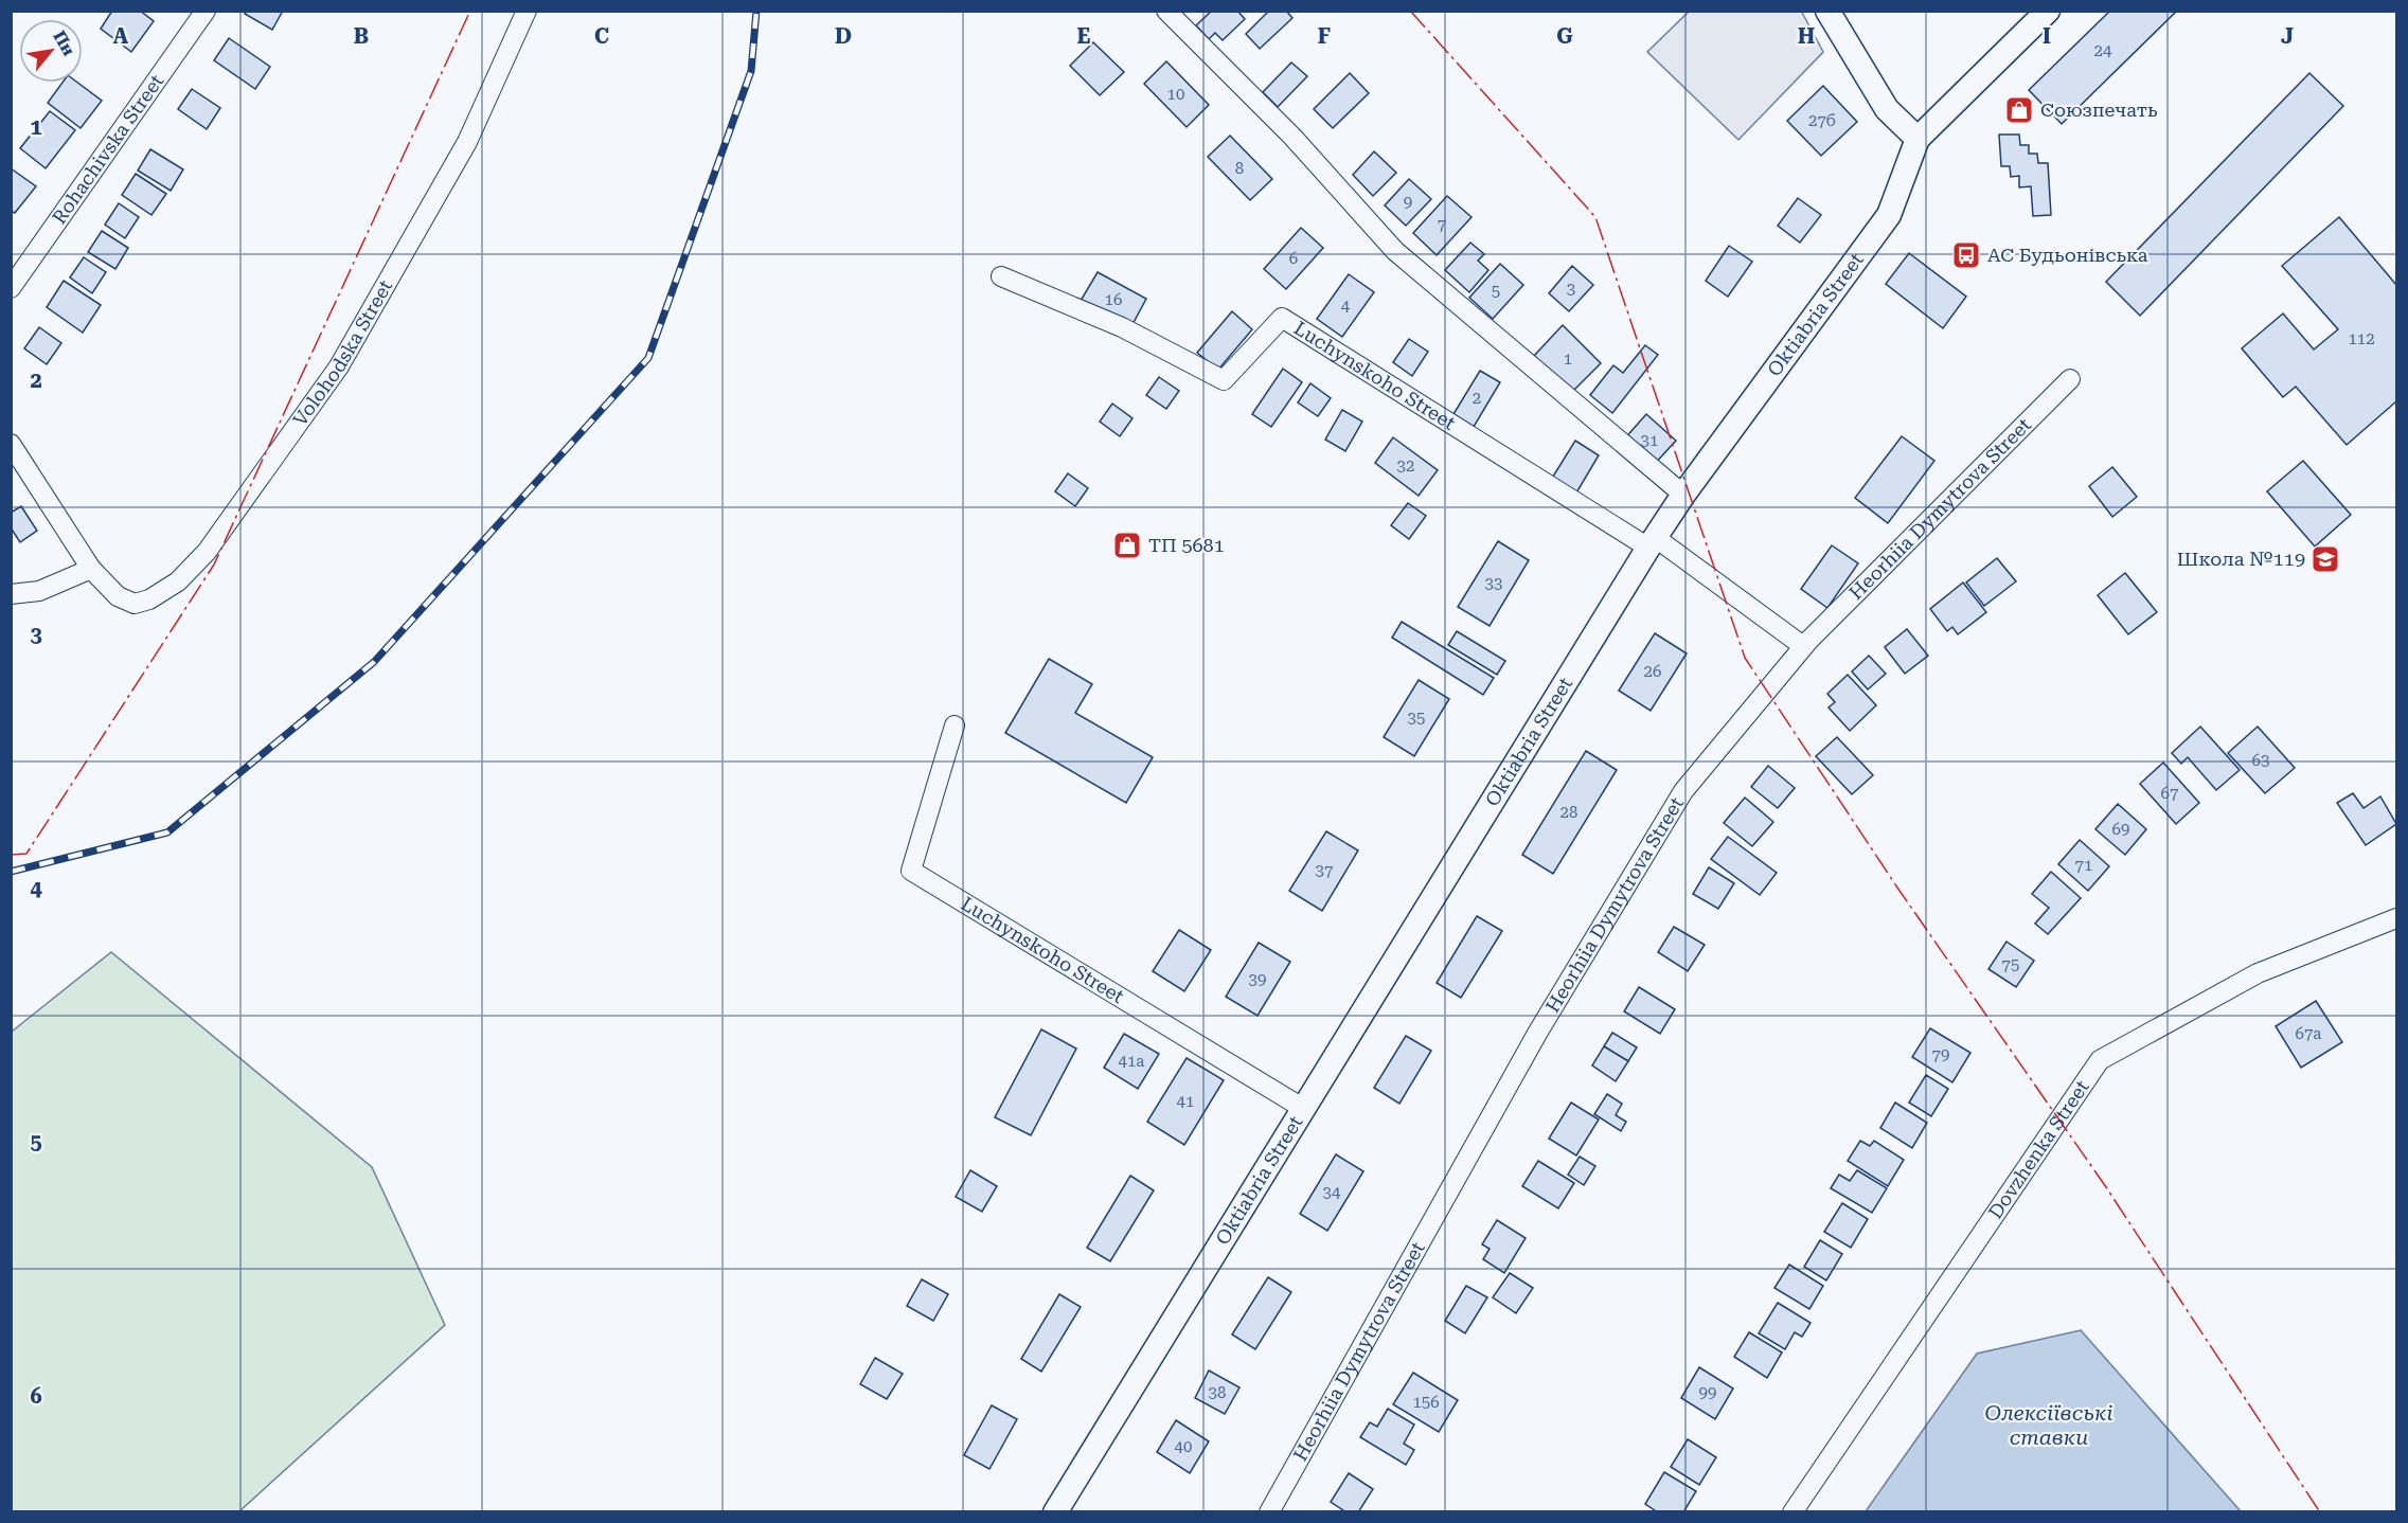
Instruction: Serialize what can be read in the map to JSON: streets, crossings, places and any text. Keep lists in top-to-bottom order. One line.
{"streets":{"street":["Rohachivska Street","Oktiabria Street","Volohodska Street","Luchynskoho Street","Heorhiia Dymytrova Street","Dovzhenka Street"]},"crossings":[["Oktiabria Street","Luchynskoho Street"]],"water":["Олексіївські ставки"],"places":{"shop":["Союзпечать","ТП 5681"],"bus stop":["АС Будьонівська"],"school or university":["Школа №119"]},"house_numbers":["24","10","27б","8","9","7","6","3","5","16","4","112","1","2","31","32","33","26","35","63","67","28","69","71","37","75","39","67а","79","41а","41","34","38","99","156","40"],"north":"top right","grid":{"columns":["A","B","C","D","E","F","G","H","I","J"],"rows":["1","2","3","4","5","6"]}}
